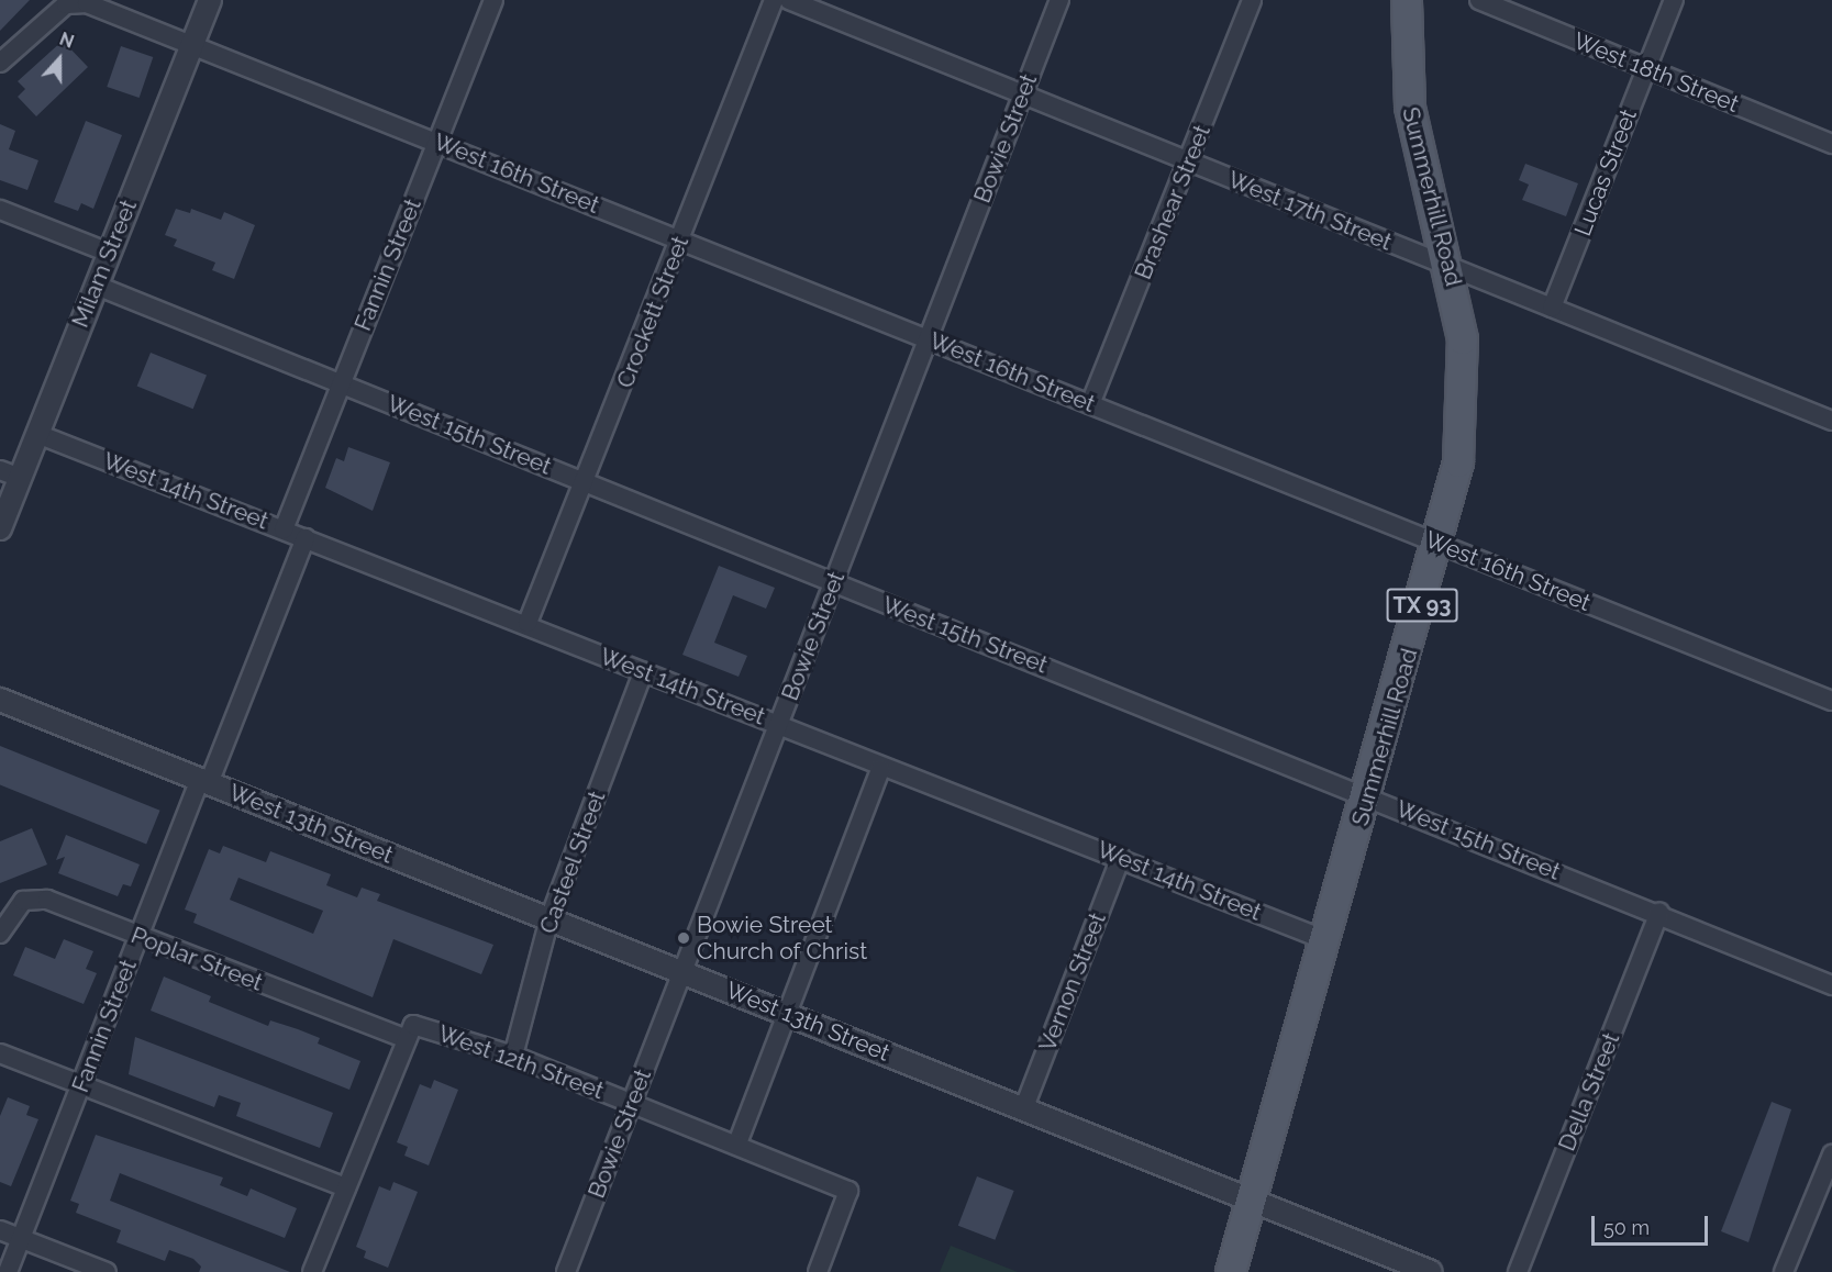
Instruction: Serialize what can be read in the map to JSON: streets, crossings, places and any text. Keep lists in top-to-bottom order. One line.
{"streets":{"main road":["Summerhill Road","TX 93"],"street":["West 18th Street","Bowie Street","Lucas Street","West 16th Street","Brashear Street","West 17th Street","Milam Street","Fannin Street","Crockett Street","West 15th Street","West 14th Street","West 13th Street","Casteel Street","Poplar Street","Vernon Street","West 12th Street","Della Street"]},"crossings":[["West 18th Street","Lucas Street"],["Bowie Street","West 16th Street"],["Bowie Street","West 17th Street"],["Bowie Street","West 15th Street"],["Bowie Street","West 14th Street"],["Bowie Street","West 13th Street"],["Bowie Street","West 12th Street"],["Lucas Street","West 17th Street"],["West 16th Street","Summerhill Road"],["West 16th Street","Brashear Street"],["West 16th Street","Milam Street"],["West 16th Street","Fannin Street"],["West 16th Street","Crockett Street"],["Summerhill Road","West 17th Street"],["Summerhill Road","West 15th Street"],["Summerhill Road","West 14th Street"],["Summerhill Road","West 13th Street"],["Brashear Street","West 17th Street"],["Milam Street","West 15th Street"],["Milam Street","West 14th Street"],["Fannin Street","West 15th Street"],["Fannin Street","West 14th Street"],["Fannin Street","West 13th Street"],["Fannin Street","Poplar Street"],["Crockett Street","West 15th Street"],["Crockett Street","West 14th Street"],["West 15th Street","Della Street"],["West 14th Street","Casteel Street"],["West 14th Street","Vernon Street"],["West 13th Street","Casteel Street"],["West 13th Street","Vernon Street"],["Casteel Street","West 12th Street"],["Poplar Street","West 12th Street"]],"places":["Bowie Street Church of Christ"],"scale_bar":"50 m","north":"top"}
